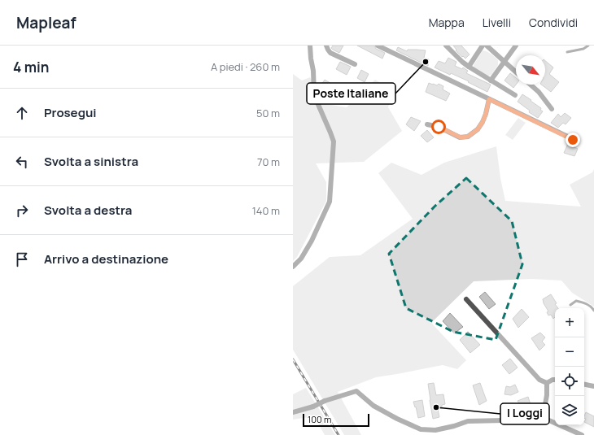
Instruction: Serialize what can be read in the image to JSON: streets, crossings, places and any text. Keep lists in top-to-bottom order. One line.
{"places":["Poste Italiane","I Loggi"],"scale_bar":"100 m","north":"bottom right","page":{"header":"Mapleaf","nav":["Mappa","Livelli","Condividi"],"heading":["4 min","A piedi · 260 m"],"list":[["Prosegui","50 m"],["Svolta a sinistra","70 m"],["Svolta a destra","140 m"],"Arrivo a destinazione"],"map_buttons":["+","−"],"scale":"100 m"}}
